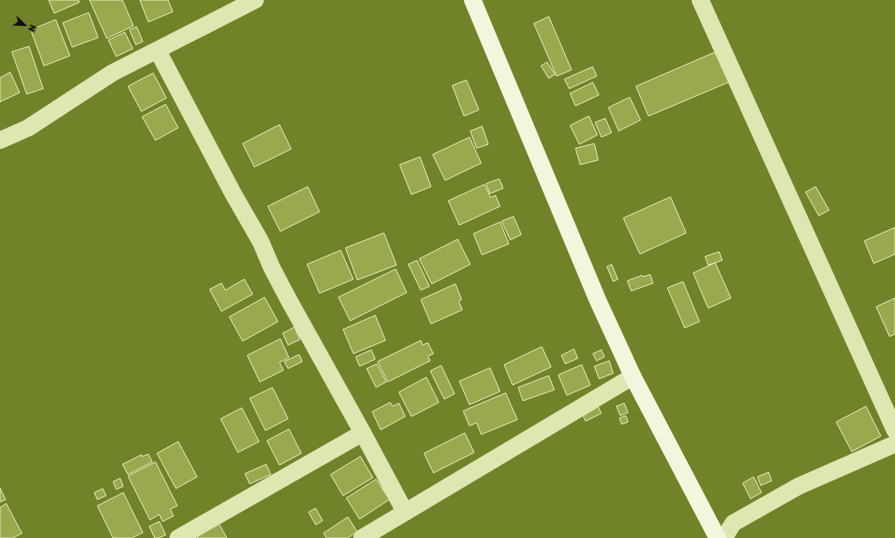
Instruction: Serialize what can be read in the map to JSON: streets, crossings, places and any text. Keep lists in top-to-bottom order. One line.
{"north":"bottom right"}
